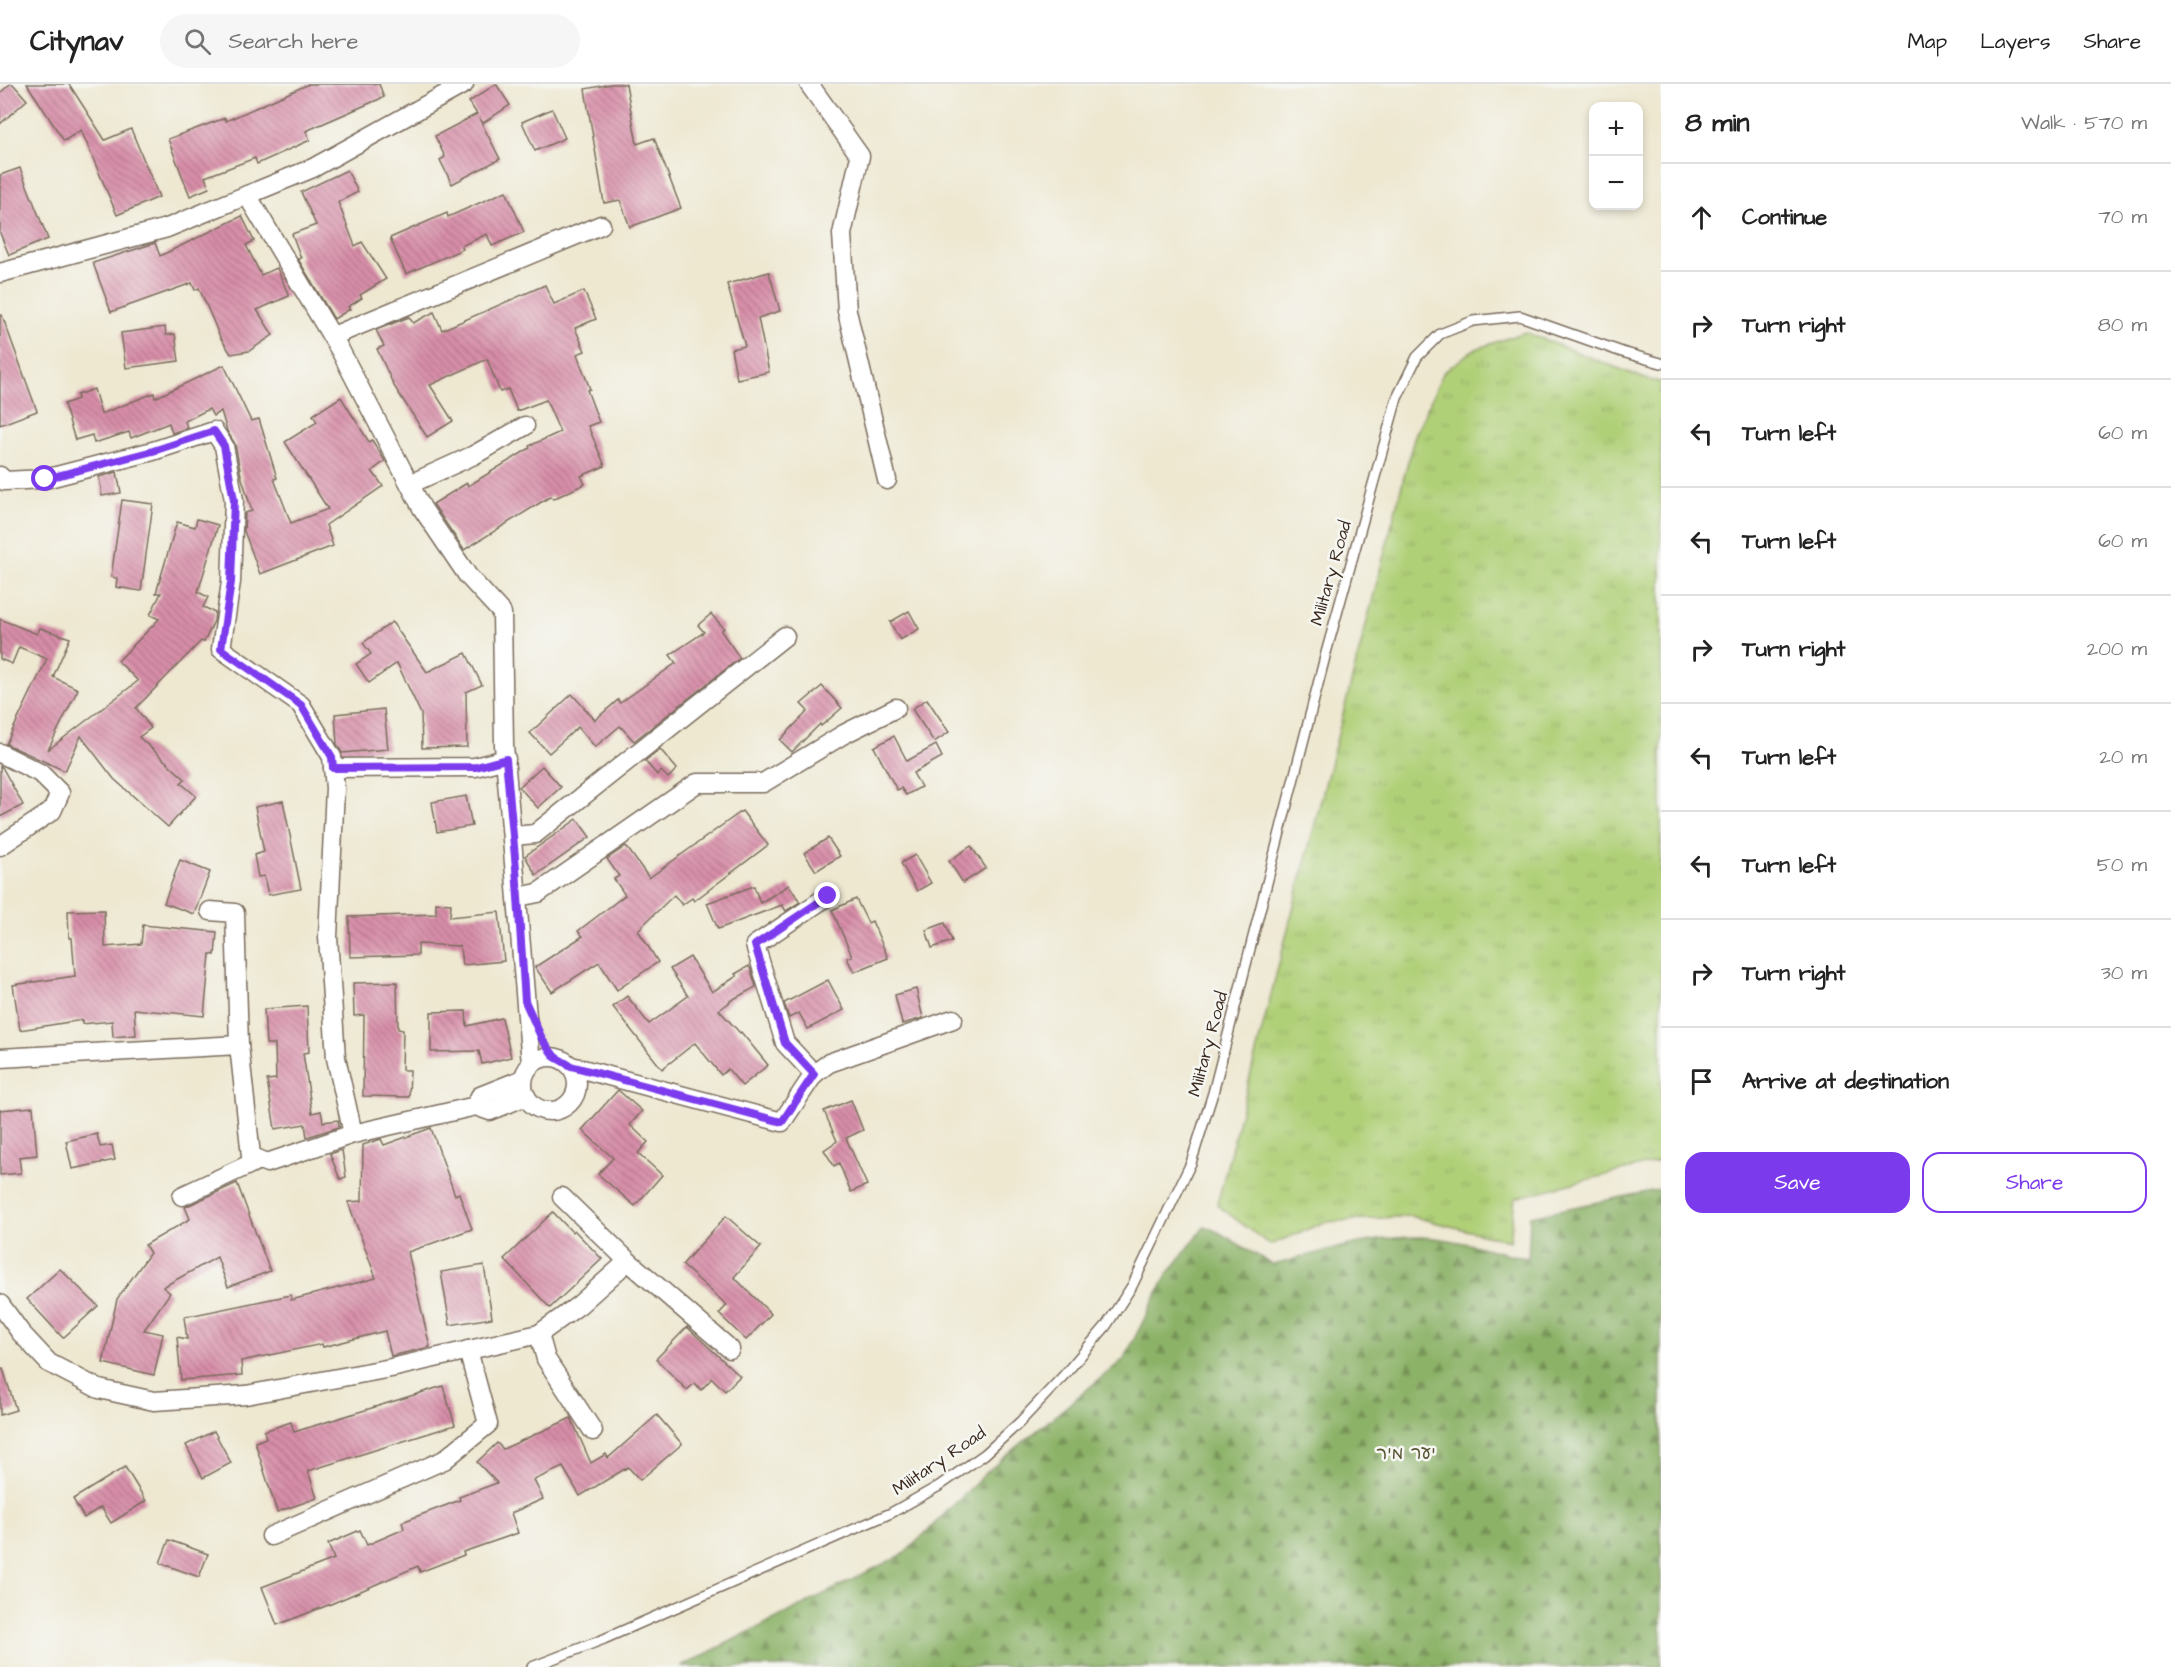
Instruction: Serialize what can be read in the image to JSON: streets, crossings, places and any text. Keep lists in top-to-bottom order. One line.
{"streets":{"lane":["Military Road"]},"parks":["יער מיר"],"page":{"header":"Citynav","search":"Search here","nav":["Map","Layers","Share"],"heading":["8 min","Walk · 570 m"],"map_buttons":["+","−"],"list":[["Continue","70 m"],["Turn right","80 m"],["Turn left","60 m"],["Turn left","60 m"],["Turn right","200 m"],["Turn left","20 m"],["Turn left","50 m"],["Turn right","30 m"],"Arrive at destination"],"buttons":["Save","Share"]}}
